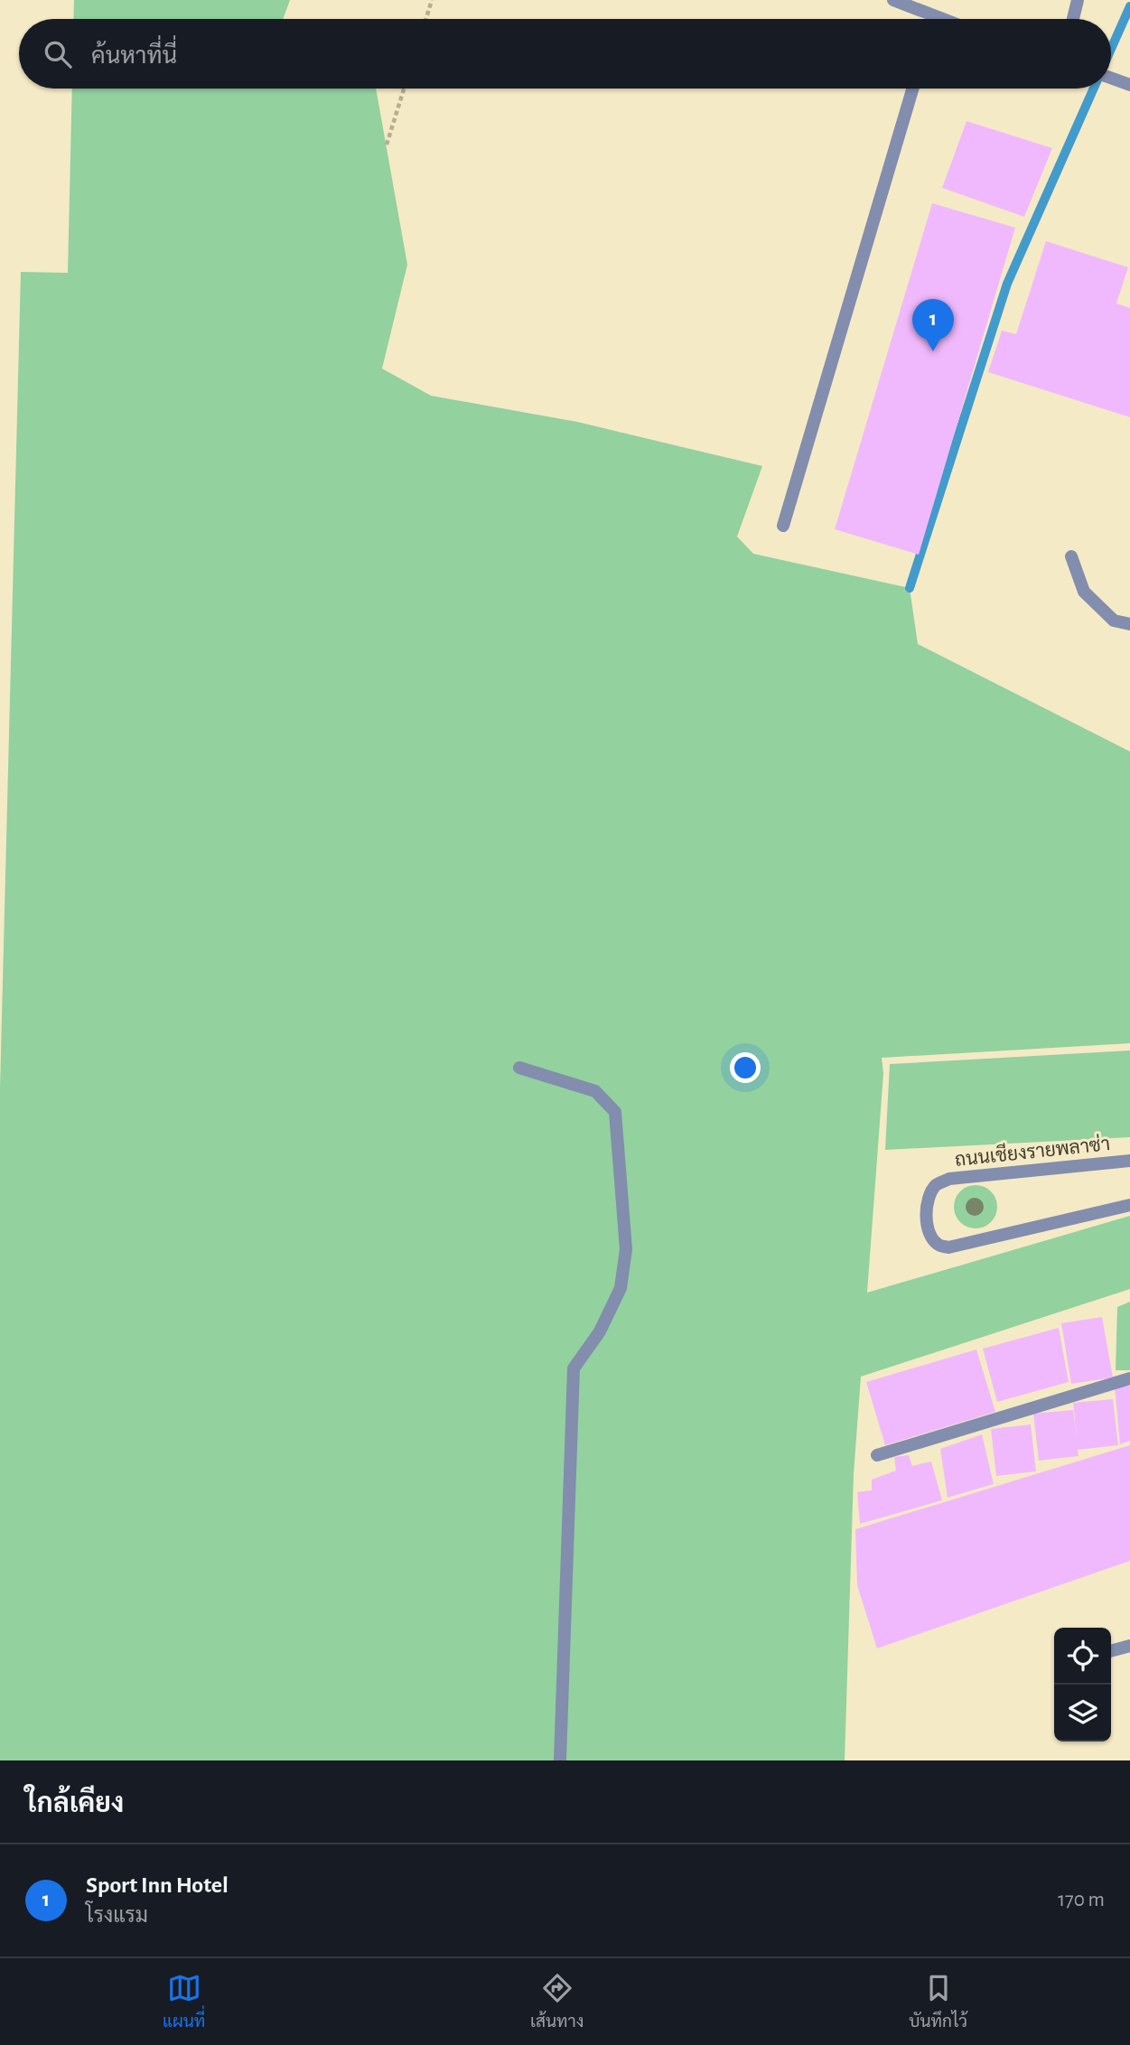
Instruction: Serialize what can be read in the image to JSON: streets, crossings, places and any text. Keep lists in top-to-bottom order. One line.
{"streets":{"street":["ถนนเชียงรายพลาซ่า"]},"page":{"search":"ค้นหาที่นี่","pins":"1","heading":"ใกล้เคียง","list":[{"mark":"1","name":"Sport Inn Hotel","note":"โรงแรม","value":"170 m"}],"nav":["แผนที่","เส้นทาง","บันทึกไว้"]}}
